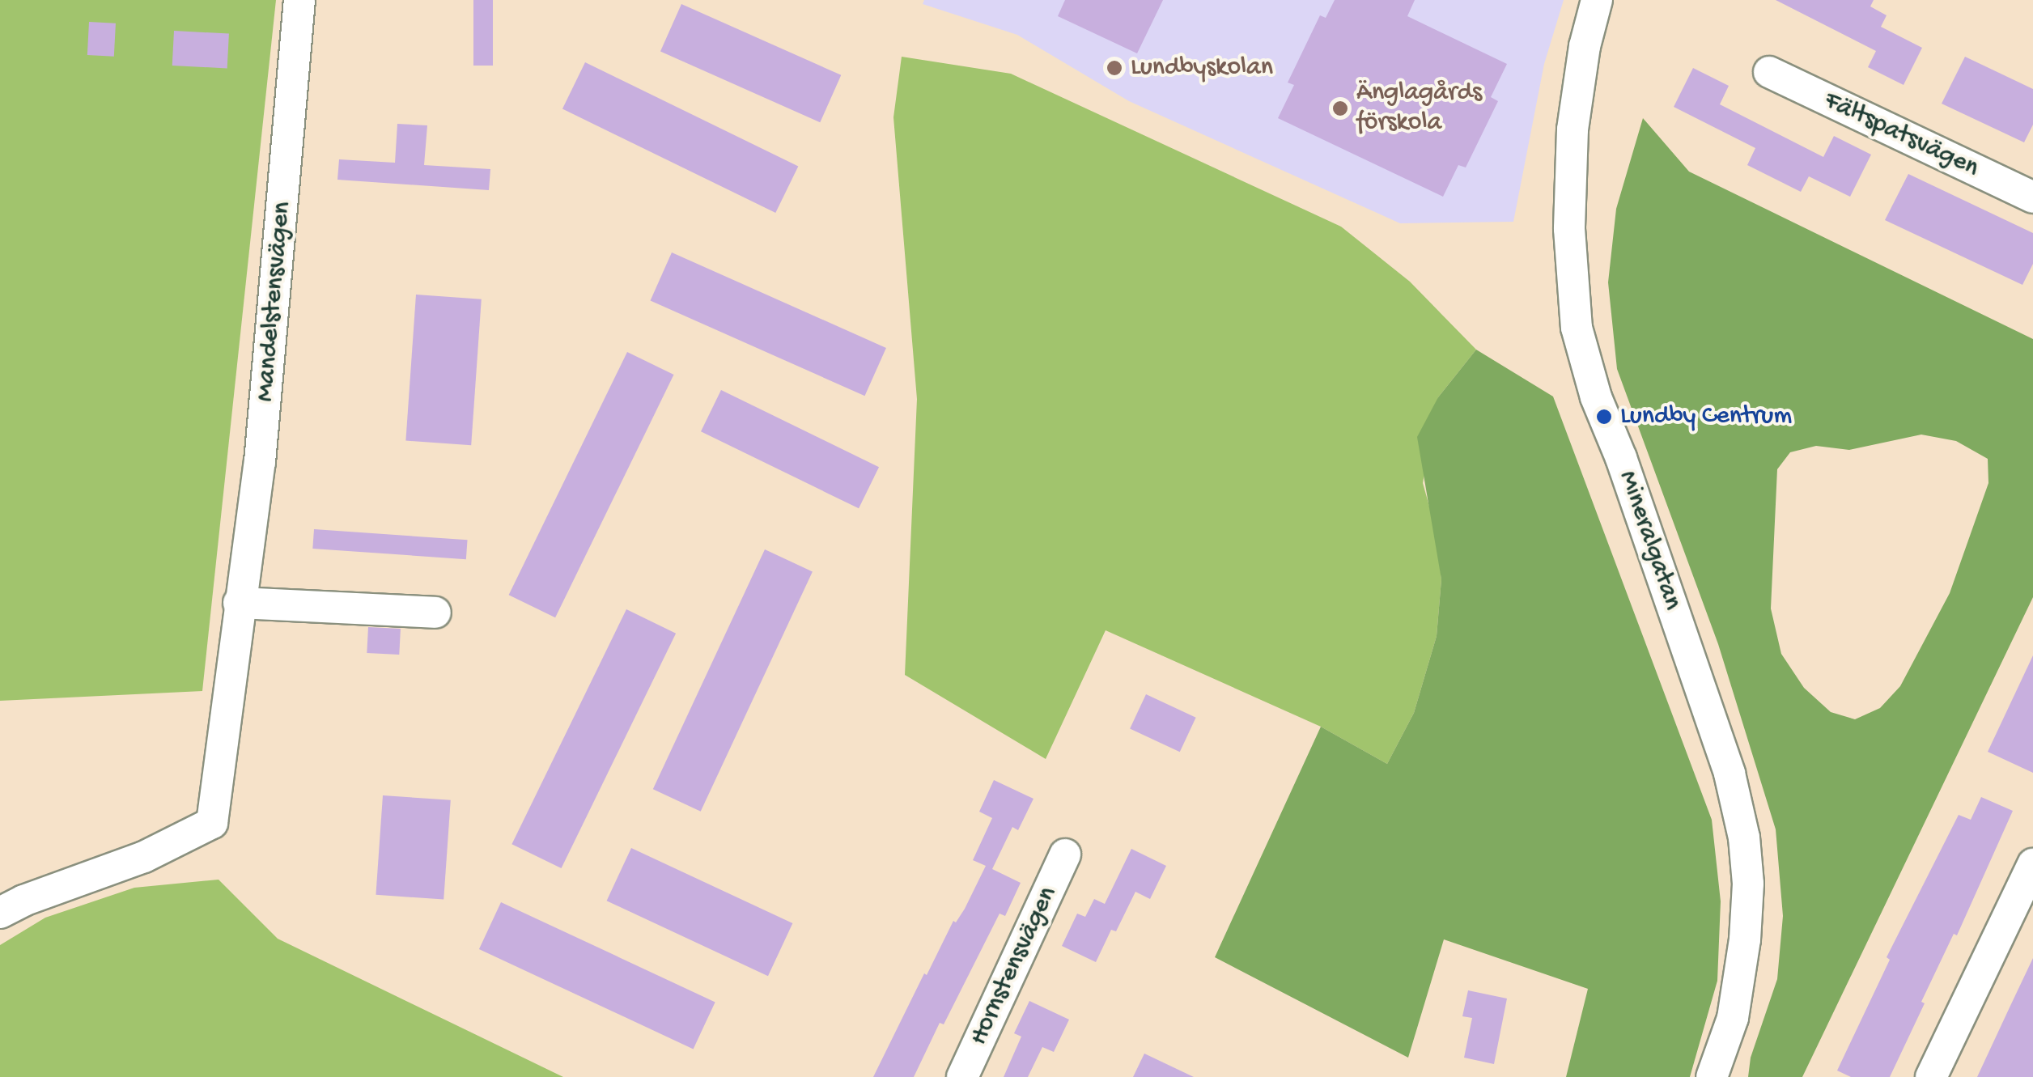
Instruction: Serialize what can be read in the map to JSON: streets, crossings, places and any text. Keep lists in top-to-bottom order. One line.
{"streets":{"street":["Fältspatsvägen","Mandelstensvägen","Mineralgatan","Hornstensvägen"]},"places":["Lundbyskolan","Änglagårds förskola","Lundby Centrum"]}
